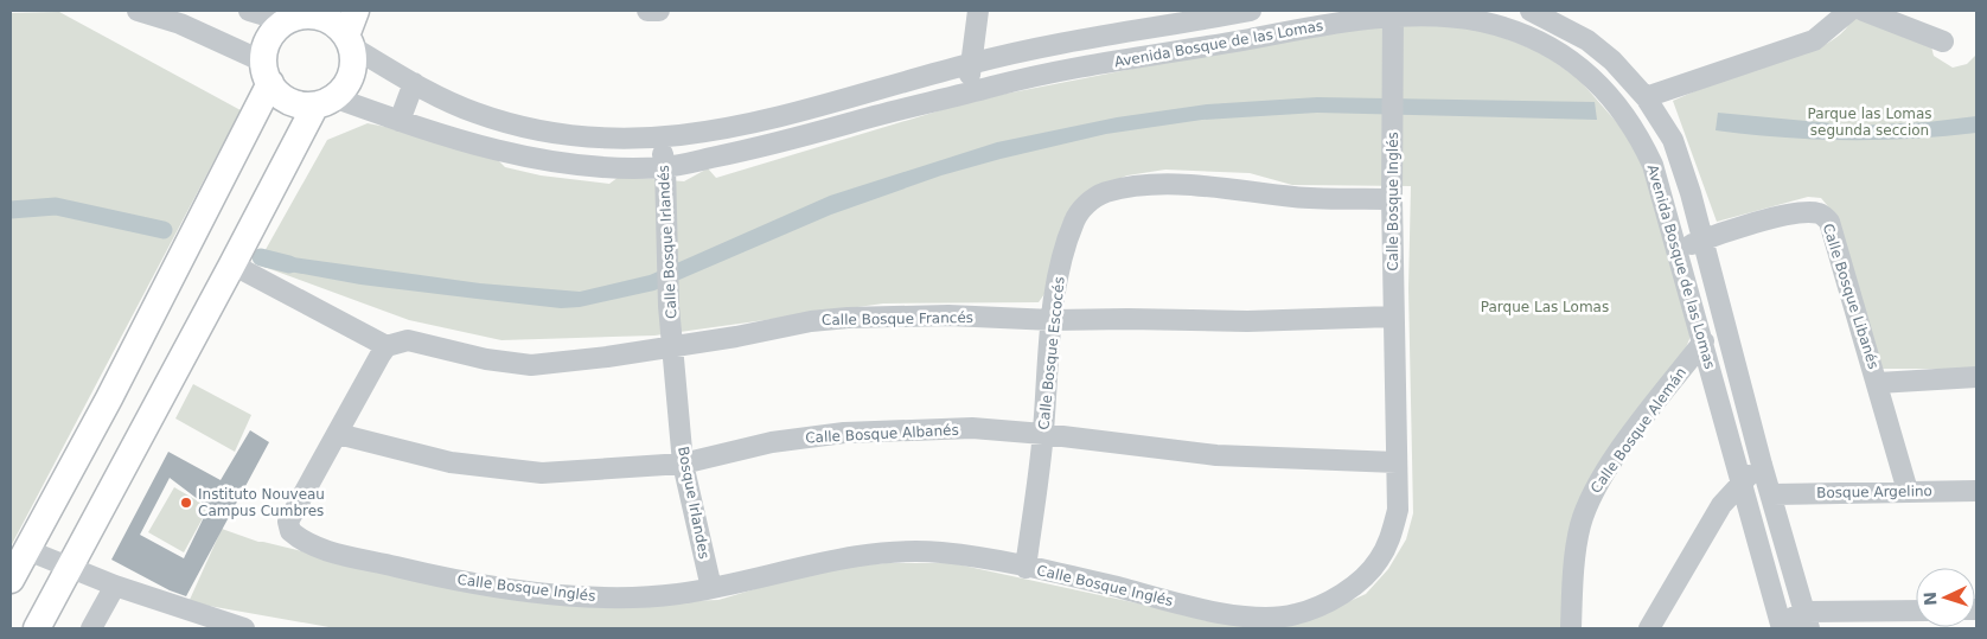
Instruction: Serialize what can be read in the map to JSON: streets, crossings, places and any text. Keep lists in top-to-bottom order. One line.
{"streets":{"street":["Avenida Bosque de las Lomas","Calle Bosque Inglés","Calle Bosque Irlandés","Calle Bosque Libanés","Calle Bosque Francés","Calle Bosque Escocés","Calle Bosque Alemán","Calle Bosque Albanés","Bosque Argelino","Bosque Irlandes"]},"crossings":[["Avenida Bosque de las Lomas","Calle Bosque Inglés"],["Avenida Bosque de las Lomas","Calle Bosque Irlandés"],["Avenida Bosque de las Lomas","Calle Bosque Libanés"],["Avenida Bosque de las Lomas","Calle Bosque Alemán"],["Avenida Bosque de las Lomas","Bosque Argelino"],["Calle Bosque Inglés","Calle Bosque Francés"],["Calle Bosque Inglés","Calle Bosque Escocés"],["Calle Bosque Inglés","Calle Bosque Albanés"],["Calle Bosque Inglés","Bosque Irlandes"],["Calle Bosque Irlandés","Calle Bosque Francés"],["Calle Bosque Irlandés","Bosque Irlandes"],["Calle Bosque Libanés","Bosque Argelino"],["Calle Bosque Francés","Calle Bosque Escocés"],["Calle Bosque Francés","Bosque Irlandes"],["Calle Bosque Escocés","Calle Bosque Albanés"],["Calle Bosque Albanés","Bosque Irlandes"]],"parks":["Parque las Lomas segunda seccion","Parque Las Lomas"],"places":["Instituto Nouveau Campus Cumbres"],"north":"left"}
